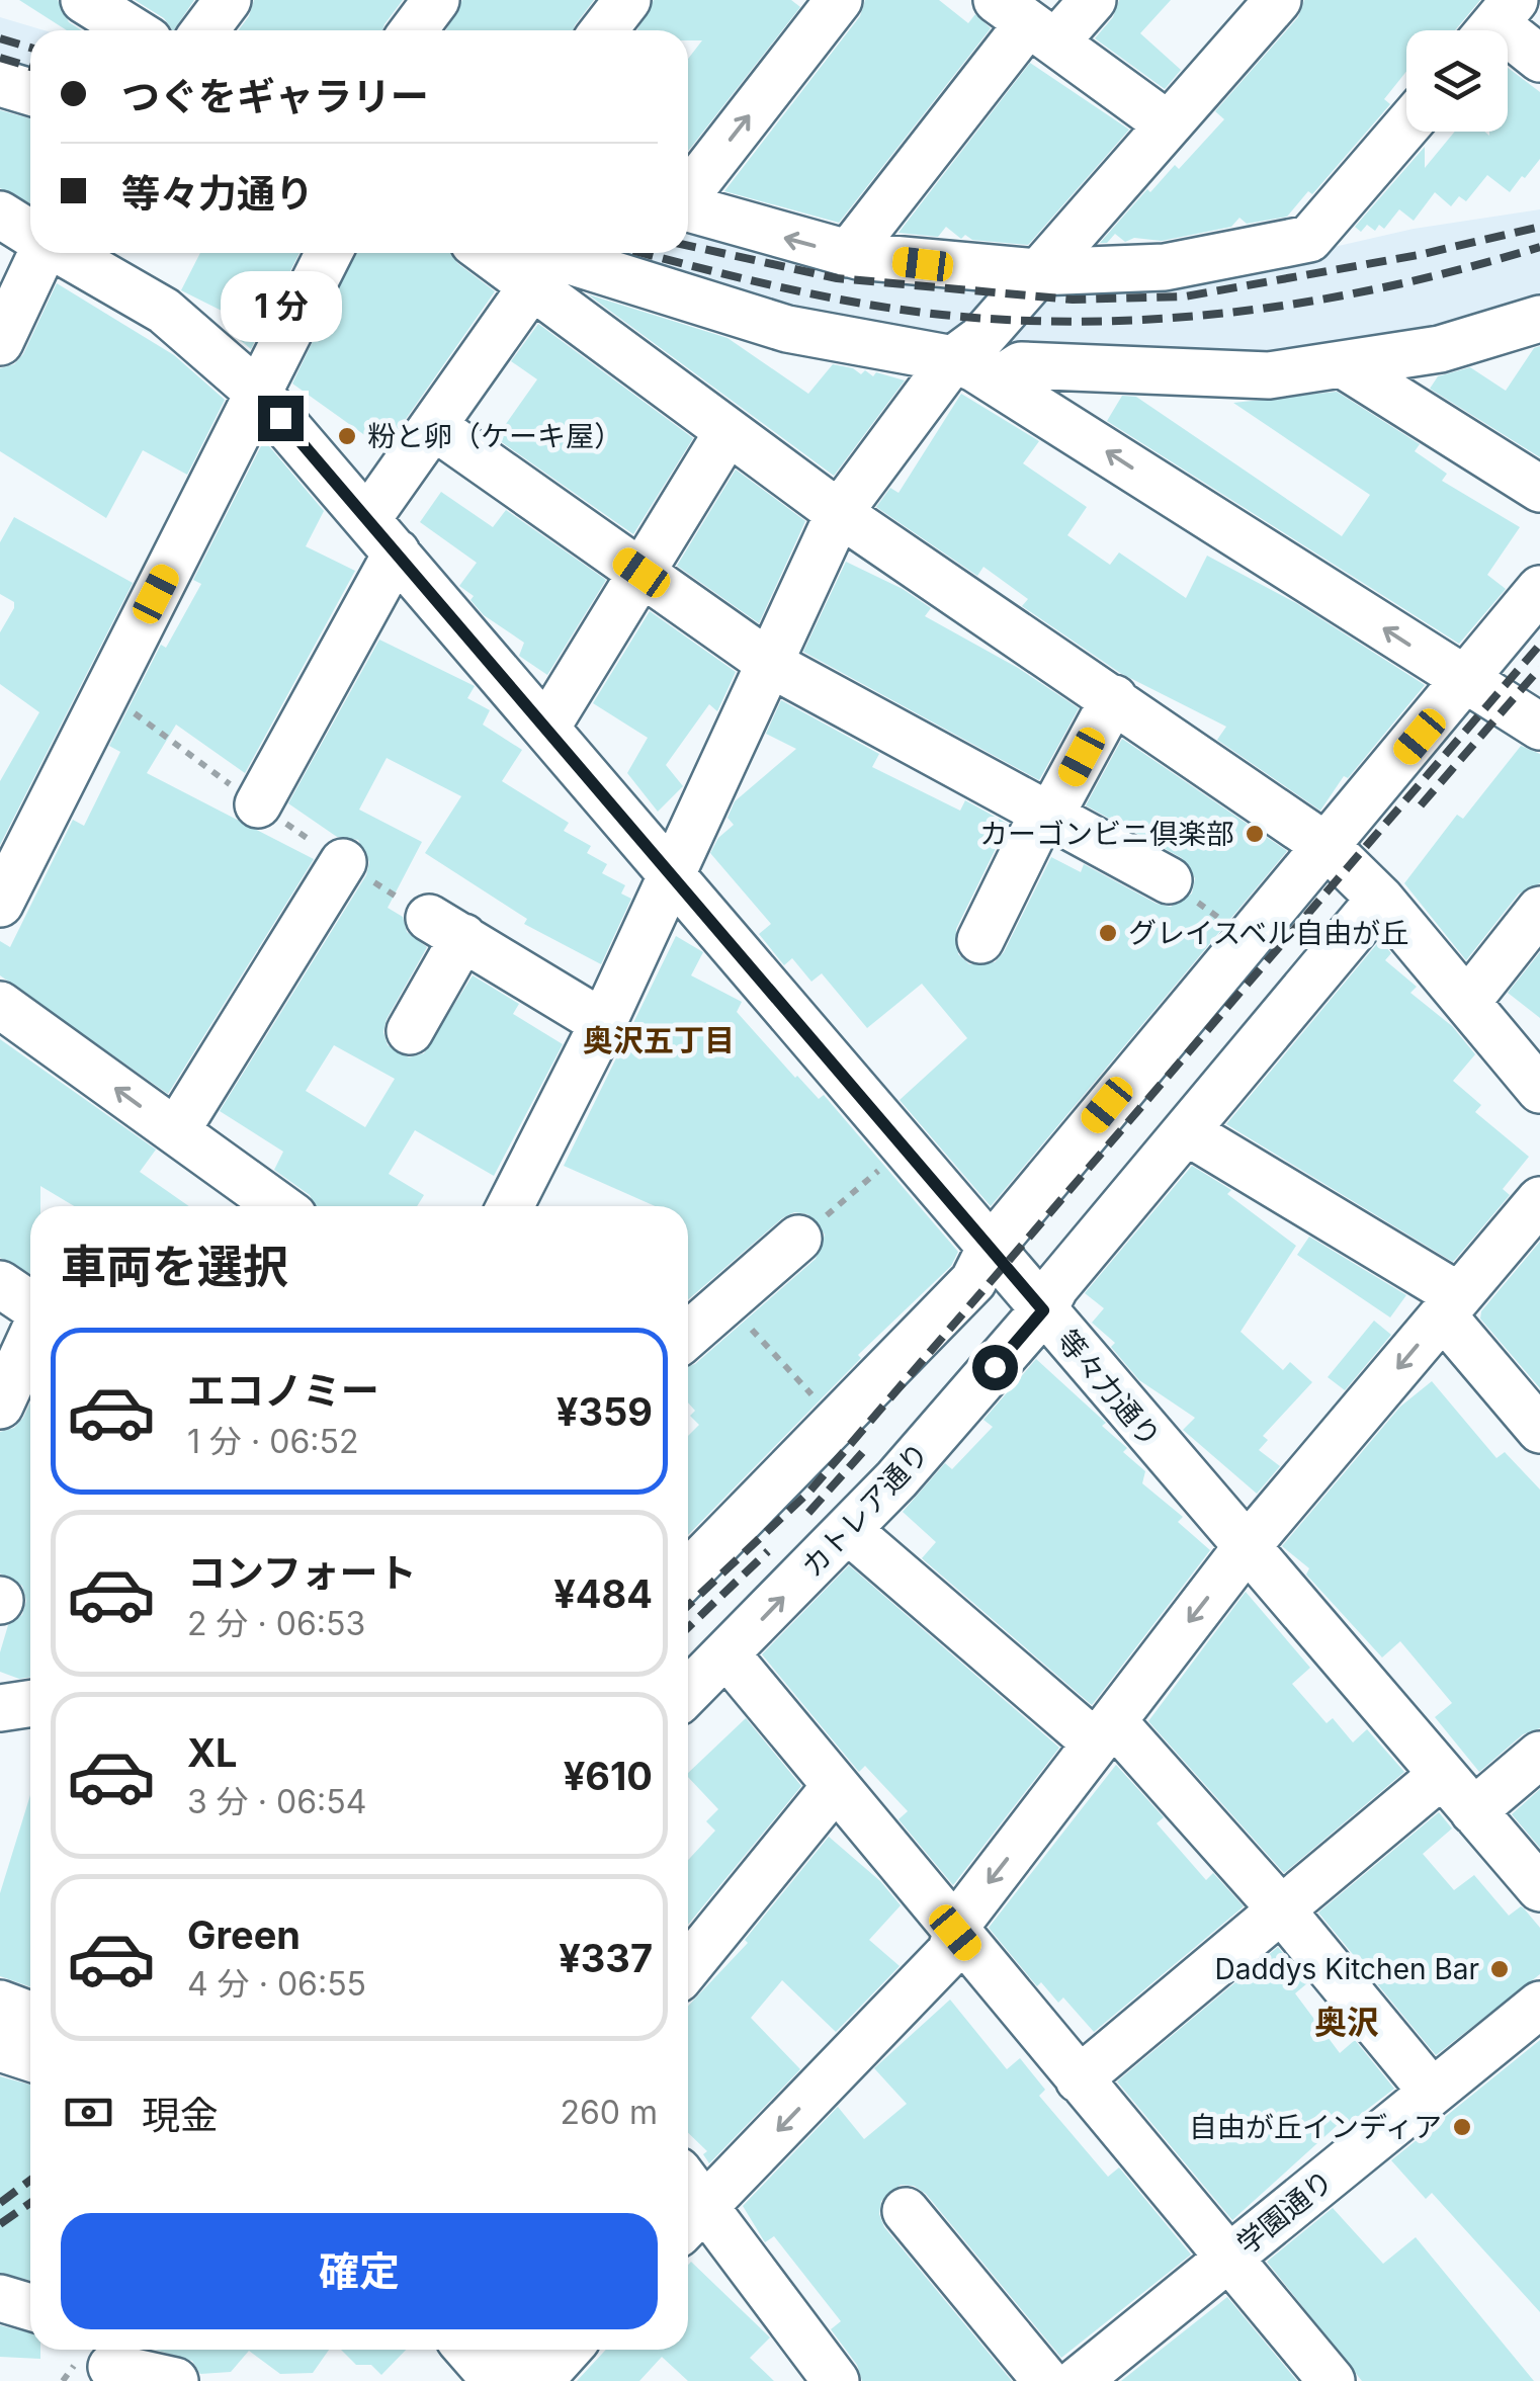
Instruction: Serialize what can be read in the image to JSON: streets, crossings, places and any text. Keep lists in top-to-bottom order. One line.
{"streets":{"street":["等々力通り","カトレア通り","学園通り"]},"crossings":[["等々力通り","カトレア通り"]],"districts":["奥沢五丁目","奥沢"],"places":["粉と卵（ケーキ屋）","カーゴンビニ倶楽部","グレイスベル自由が丘","Daddys Kitchen Bar","自由が丘インディア"],"page":{"banner":["つぐをギャラリー","等々力通り"],"bubble":"1 分","heading":"車両を選択","list":[{"name":"エコノミー","note":"1 分 · 06:52","value":"¥359"},{"name":"コンフォート","note":"2 分 · 06:53","value":"¥484"},{"name":"XL","note":"3 分 · 06:54","value":"¥610"},{"name":"Green","note":"4 分 · 06:55","value":"¥337"}],"pay":["現金","260 m"],"buttons":"確定"}}
